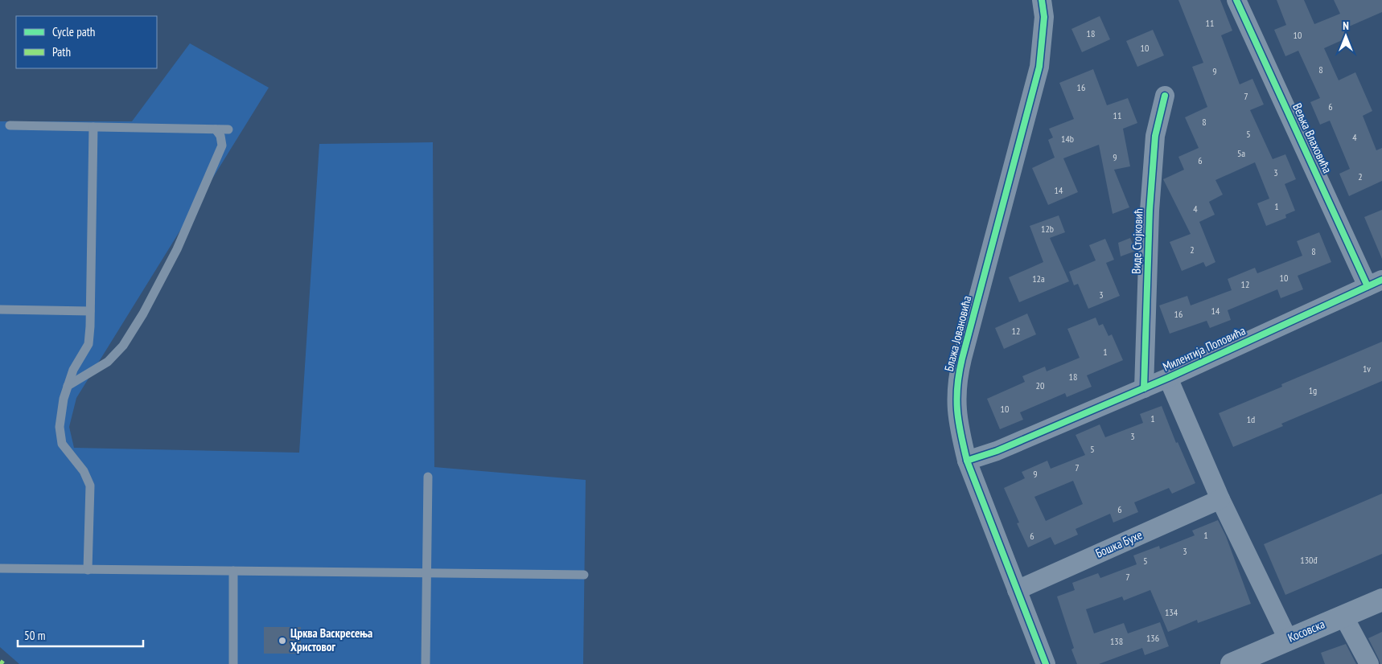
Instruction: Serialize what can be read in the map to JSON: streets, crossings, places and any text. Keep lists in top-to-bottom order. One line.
{"streets":{"street":["Вељка Влаховића","Виде Стојковић","Блажа Јовановића","Милентија Поповића","Бошка Бухе","Косовска"]},"crossings":[["Вељка Влаховића","Милентија Поповића"],["Виде Стојковић","Милентија Поповића"],["Блажа Јовановића","Милентија Поповића"],["Блажа Јовановића","Бошка Бухе"]],"places":["Црква Васкресења Христовог"],"house_numbers":["11","18","10","10","8","9","16","7","6","11","8","5","4","14b","5a","9","6","3","2","14","1","4","12b","2","8","10","12a","12","3","14","16","12","1","1v","18","20","1g","10","1","1d","3","5","7","9","6","1","6","3","130đ","5","7","134","136","138"],"legend":["Cycle path","Path"],"scale_bar":"50 m","north":"top"}
